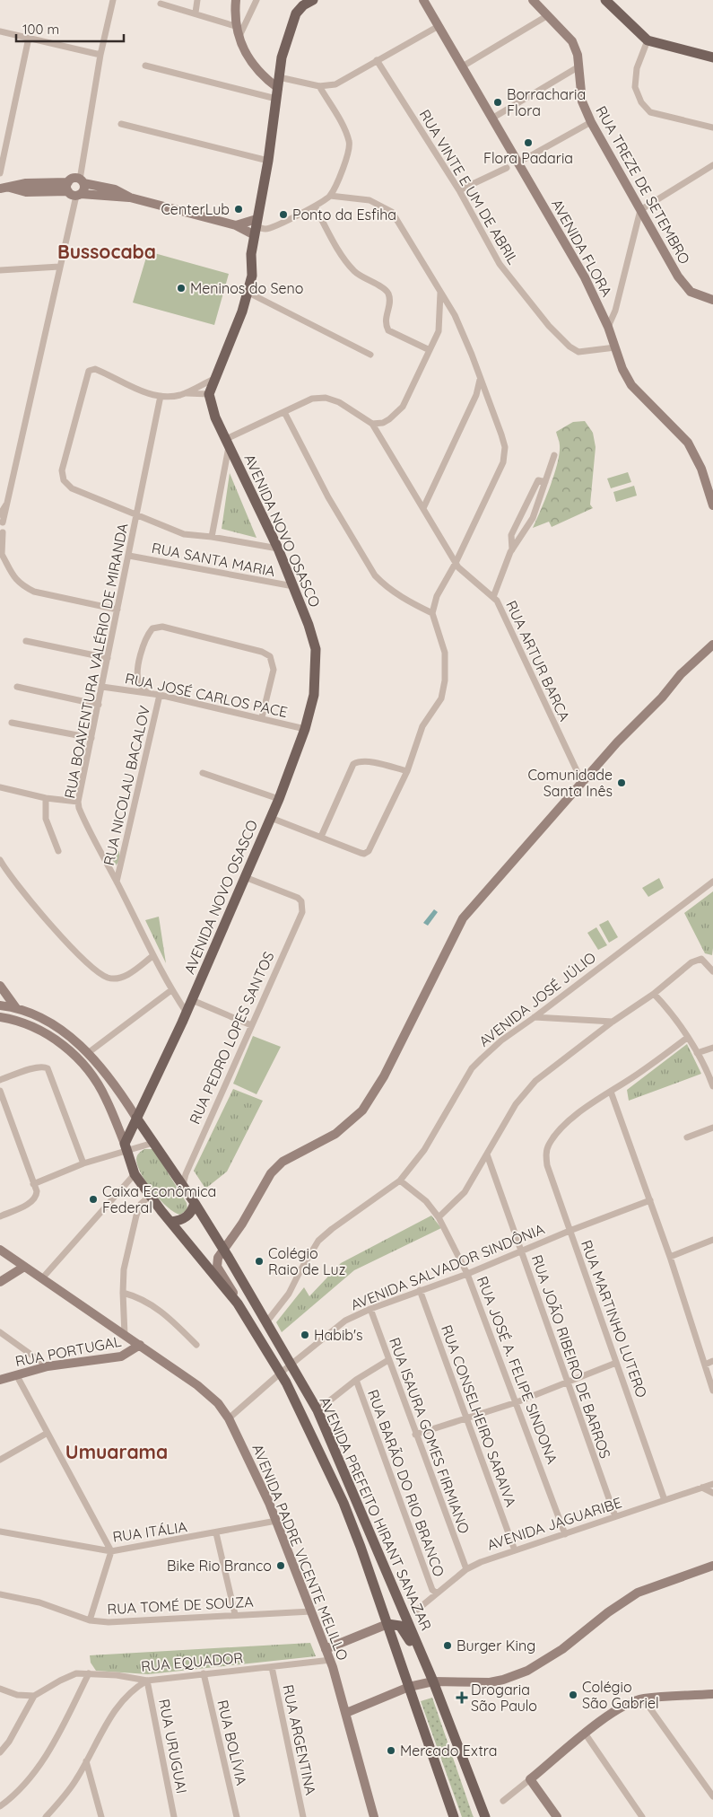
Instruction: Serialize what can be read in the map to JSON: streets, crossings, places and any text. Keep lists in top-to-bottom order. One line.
{"streets":{"main road":["RUA TREZE DE SETEMBRO","AVENIDA FLORA","AVENIDA NOVO OSASCO","RUA PORTUGAL","AVENIDA PREFEITO HIRANT SANAZAR","AVENIDA PADRE VICENTE MELILLO"],"street":["RUA VINTE E UM DE ABRIL","RUA SANTA MARIA","RUA BOAVENTURA VALÉRIO DE MIRANDA","RUA ARTUR BARCA","RUA JOSÉ CARLOS PACE","RUA NICOLAU BACALOV","AVENIDA JOSÉ JÚLIO","RUA PEDRO LOPES SANTOS","AVENIDA SALVADOR SINDÔNIA","RUA MARTINHO LUTERO","RUA JOÃO RIBEIRO DE BARROS","RUA JOSÉ A. FELIPE SINDONA","RUA CONSELHEIRO SARAIVA","RUA ISAURA GOMES FIRMIANO","RUA BARÃO DO RIO BRANCO","AVENIDA JAGUARIBE","RUA ITÁLIA","RUA TOMÉ DE SOUZA","RUA EQUADOR","RUA ARGENTINA","RUA BOLÍVIA","RUA URUGUAI"]},"crossings":[["RUA VINTE E UM DE ABRIL","AVENIDA FLORA"],["AVENIDA NOVO OSASCO","RUA SANTA MARIA"],["AVENIDA NOVO OSASCO","RUA BOAVENTURA VALÉRIO DE MIRANDA"],["AVENIDA NOVO OSASCO","RUA JOSÉ CARLOS PACE"],["AVENIDA NOVO OSASCO","RUA PEDRO LOPES SANTOS"],["AVENIDA NOVO OSASCO","AVENIDA PREFEITO HIRANT SANAZAR"],["RUA SANTA MARIA","RUA BOAVENTURA VALÉRIO DE MIRANDA"],["RUA BOAVENTURA VALÉRIO DE MIRANDA","RUA JOSÉ CARLOS PACE"],["RUA BOAVENTURA VALÉRIO DE MIRANDA","RUA NICOLAU BACALOV"],["RUA JOSÉ CARLOS PACE","RUA NICOLAU BACALOV"],["AVENIDA JOSÉ JÚLIO","RUA JOSÉ A. FELIPE SINDONA"],["AVENIDA JOSÉ JÚLIO","AVENIDA PREFEITO HIRANT SANAZAR"],["RUA PEDRO LOPES SANTOS","AVENIDA PREFEITO HIRANT SANAZAR"],["AVENIDA SALVADOR SINDÔNIA","RUA MARTINHO LUTERO"],["AVENIDA SALVADOR SINDÔNIA","RUA JOÃO RIBEIRO DE BARROS"],["AVENIDA SALVADOR SINDÔNIA","RUA JOSÉ A. FELIPE SINDONA"],["AVENIDA SALVADOR SINDÔNIA","RUA CONSELHEIRO SARAIVA"],["AVENIDA SALVADOR SINDÔNIA","RUA ISAURA GOMES FIRMIANO"],["AVENIDA SALVADOR SINDÔNIA","AVENIDA PREFEITO HIRANT SANAZAR"],["AVENIDA SALVADOR SINDÔNIA","AVENIDA PADRE VICENTE MELILLO"],["RUA MARTINHO LUTERO","AVENIDA JAGUARIBE"],["RUA PORTUGAL","AVENIDA PADRE VICENTE MELILLO"],["RUA JOÃO RIBEIRO DE BARROS","AVENIDA JAGUARIBE"],["RUA JOSÉ A. FELIPE SINDONA","AVENIDA JAGUARIBE"],["RUA CONSELHEIRO SARAIVA","AVENIDA JAGUARIBE"],["RUA ISAURA GOMES FIRMIANO","AVENIDA JAGUARIBE"],["RUA BARÃO DO RIO BRANCO","AVENIDA JAGUARIBE"],["RUA ITÁLIA","AVENIDA PADRE VICENTE MELILLO"],["AVENIDA PADRE VICENTE MELILLO","RUA TOMÉ DE SOUZA"],["AVENIDA PADRE VICENTE MELILLO","RUA EQUADOR"],["RUA EQUADOR","RUA ARGENTINA"],["RUA EQUADOR","RUA BOLÍVIA"],["RUA EQUADOR","RUA URUGUAI"]],"districts":["Bussocaba","Umuarama"],"places":{"other":["Borracharia Flora","Flora Padaria","CenterLub","Ponto da Esfiha","Meninos do Seno","Comunidade Santa Inês","Caixa Econômica Federal","Colégio Raio de Luz","Habib's","Bike Rio Branco","Burger King","Colégio São Gabriel","Mercado Extra"],"health":["Drogaria São Paulo"]},"scale_bar":"100 m"}
